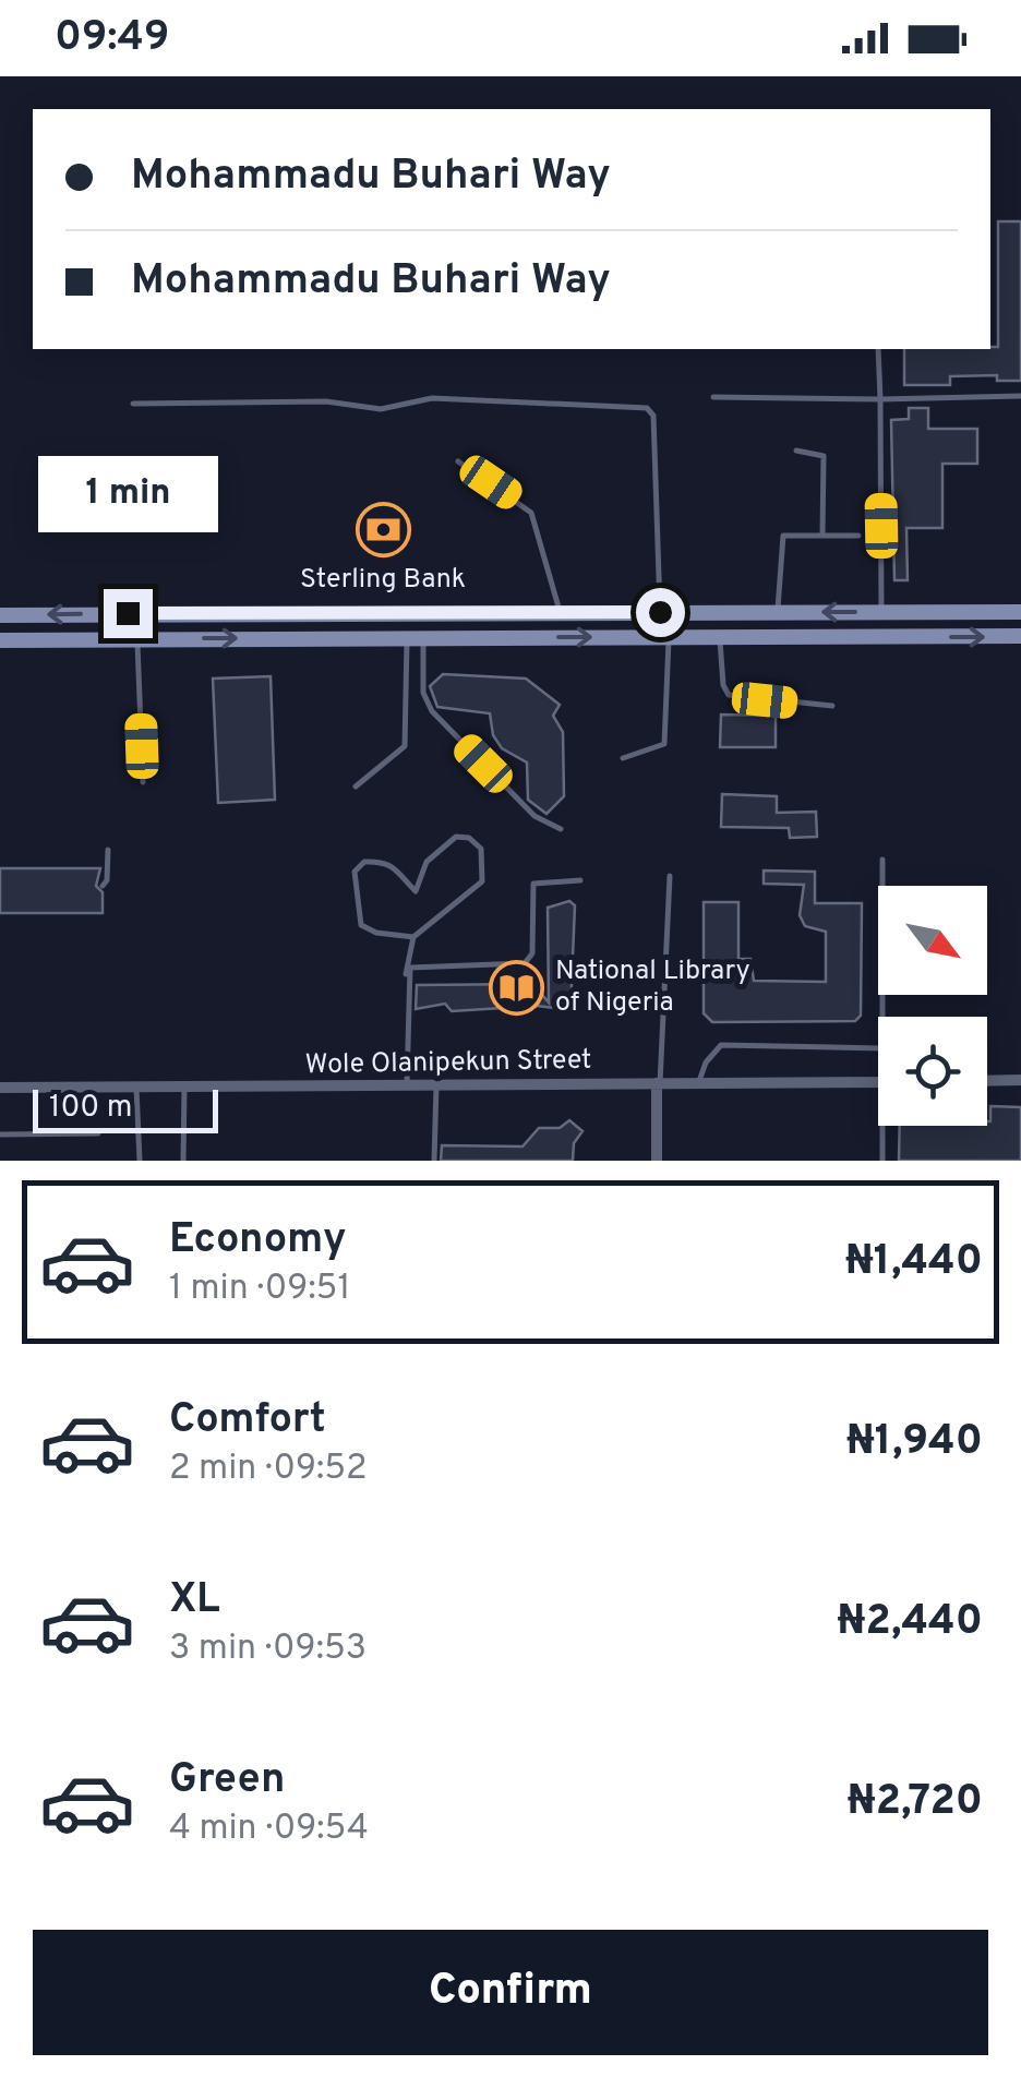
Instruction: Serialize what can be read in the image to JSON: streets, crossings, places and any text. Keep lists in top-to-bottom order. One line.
{"streets":{"street":["Wole Olanipekun Street"]},"places":{"bank":["Sterling Bank"],"library":["National Library of Nigeria"]},"scale_bar":"100 m","north":"bottom right","page":{"status":"09:49","banner":["Mohammadu Buhari Way","Mohammadu Buhari Way"],"bubble":"1 min","scale":"100 m","list":[{"name":"Economy","note":"1 min · 09:51","value":"₦1,440"},{"name":"Comfort","note":"2 min · 09:52","value":"₦1,940"},{"name":"XL","note":"3 min · 09:53","value":"₦2,440"},{"name":"Green","note":"4 min · 09:54","value":"₦2,720"}],"buttons":"Confirm"}}
